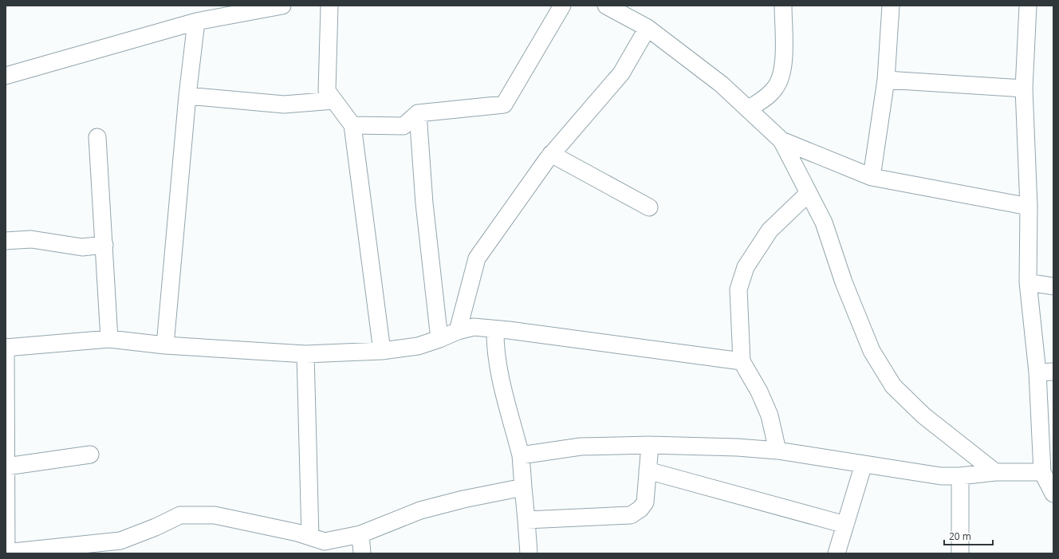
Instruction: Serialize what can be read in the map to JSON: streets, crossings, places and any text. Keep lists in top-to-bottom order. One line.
{"scale_bar":"20 m"}
